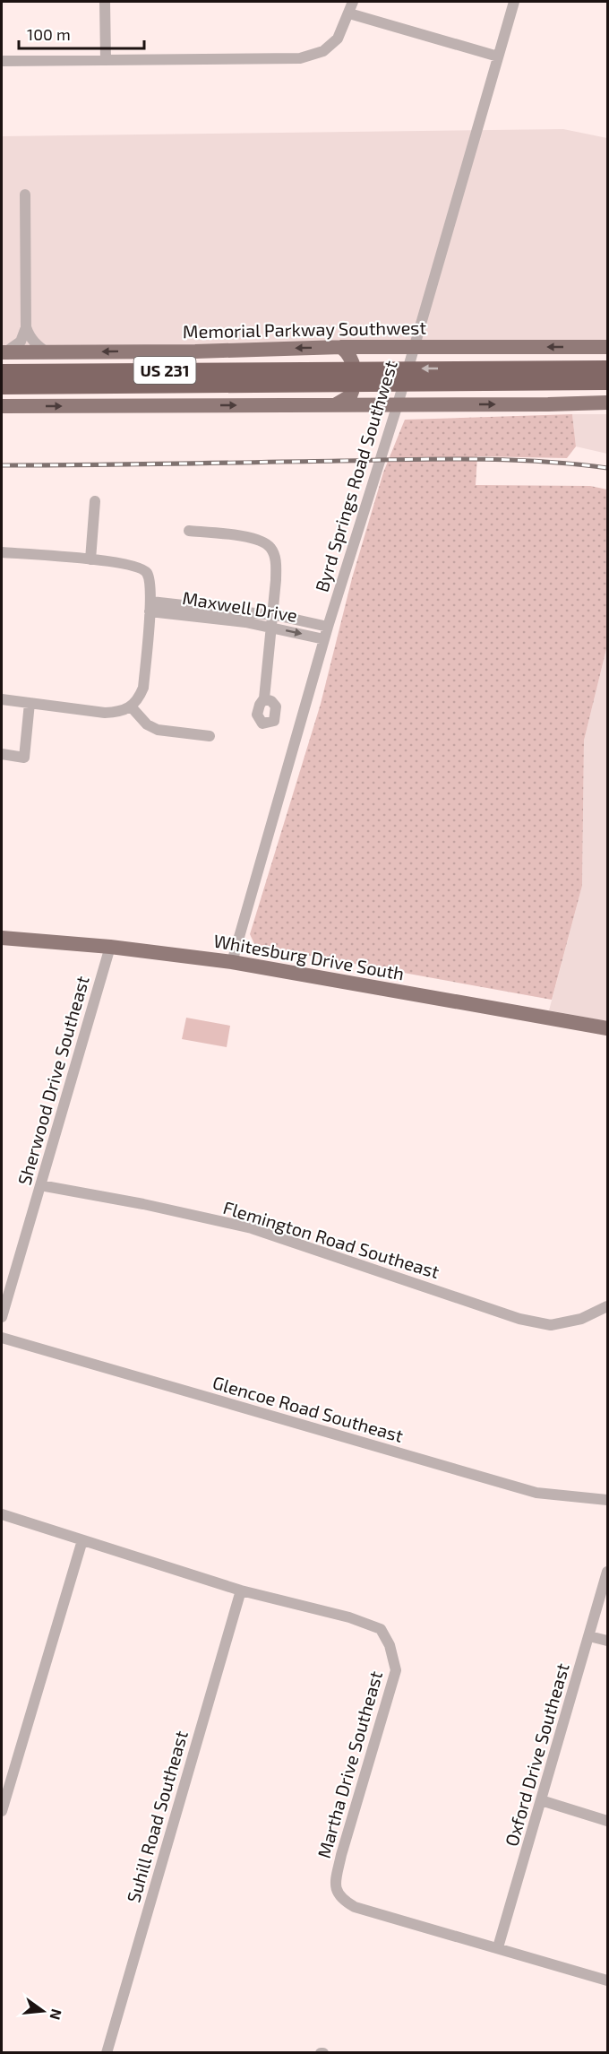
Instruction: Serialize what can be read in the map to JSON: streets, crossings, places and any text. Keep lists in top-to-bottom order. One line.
{"streets":{"highway":["US 231"],"main road":["Memorial Parkway Southwest","Whitesburg Drive South"],"street":["Byrd Springs Road Southwest","Maxwell Drive","Sherwood Drive Southeast","Flemington Road Southeast","Glencoe Road Southeast","Oxford Drive Southeast","Martha Drive Southeast","Suhill Road Southeast"]},"crossings":[["Memorial Parkway Southwest","Byrd Springs Road Southwest"],["Byrd Springs Road Southwest","Maxwell Drive"],["Byrd Springs Road Southwest","Whitesburg Drive South"],["Whitesburg Drive South","Sherwood Drive Southeast"],["Sherwood Drive Southeast","Flemington Road Southeast"],["Oxford Drive Southeast","Martha Drive Southeast"],["Martha Drive Southeast","Suhill Road Southeast"]],"scale_bar":"100 m","north":"right"}
